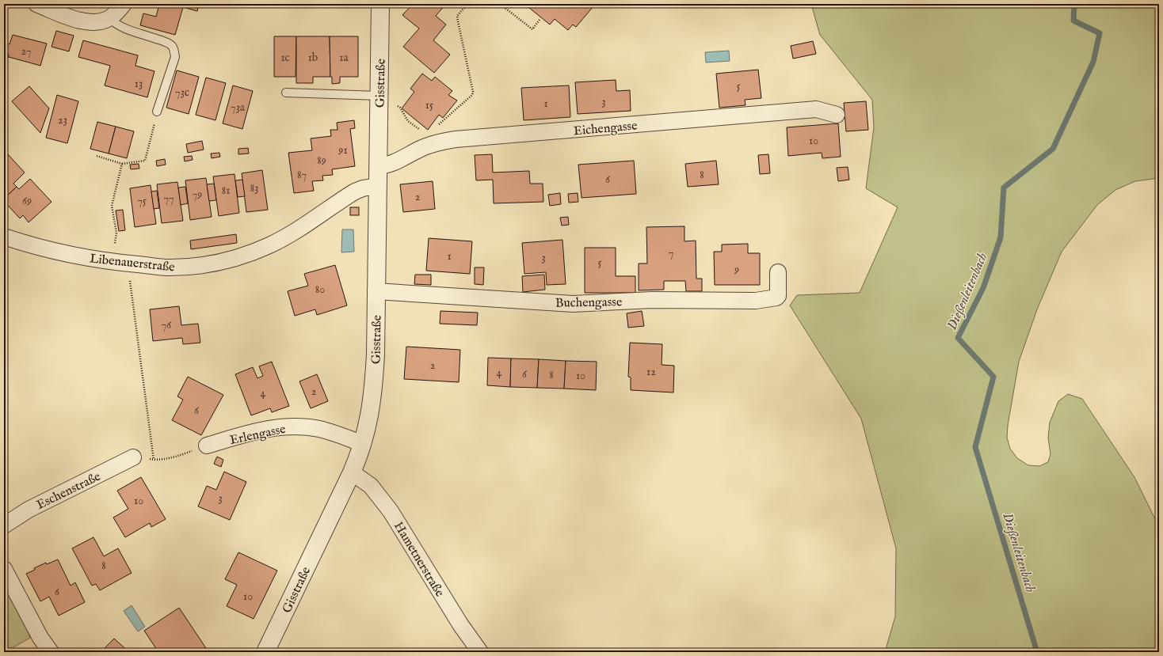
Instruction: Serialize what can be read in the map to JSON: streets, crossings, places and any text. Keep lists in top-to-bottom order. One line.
{"streets":{"street":["Gisstraße","Eichengasse","Libenauerstraße","Buchengasse","Erlengasse","Eschenstraße","Hametnerstraße"]},"crossings":[["Gisstraße","Eichengasse"],["Gisstraße","Libenauerstraße"],["Gisstraße","Buchengasse"],["Gisstraße","Erlengasse"],["Gisstraße","Hametnerstraße"]],"water":["Dießenleitenbach"],"house_numbers":["27","1c","1b","1a","13","5","73c","3","1","15","73a","23","10","91","89","87","8","6","83","81","79","2","77","69","75","7","1","3","5","9","80","76","2","12","4","6","8","10","2","4","6","3","10","8","6","10"]}
